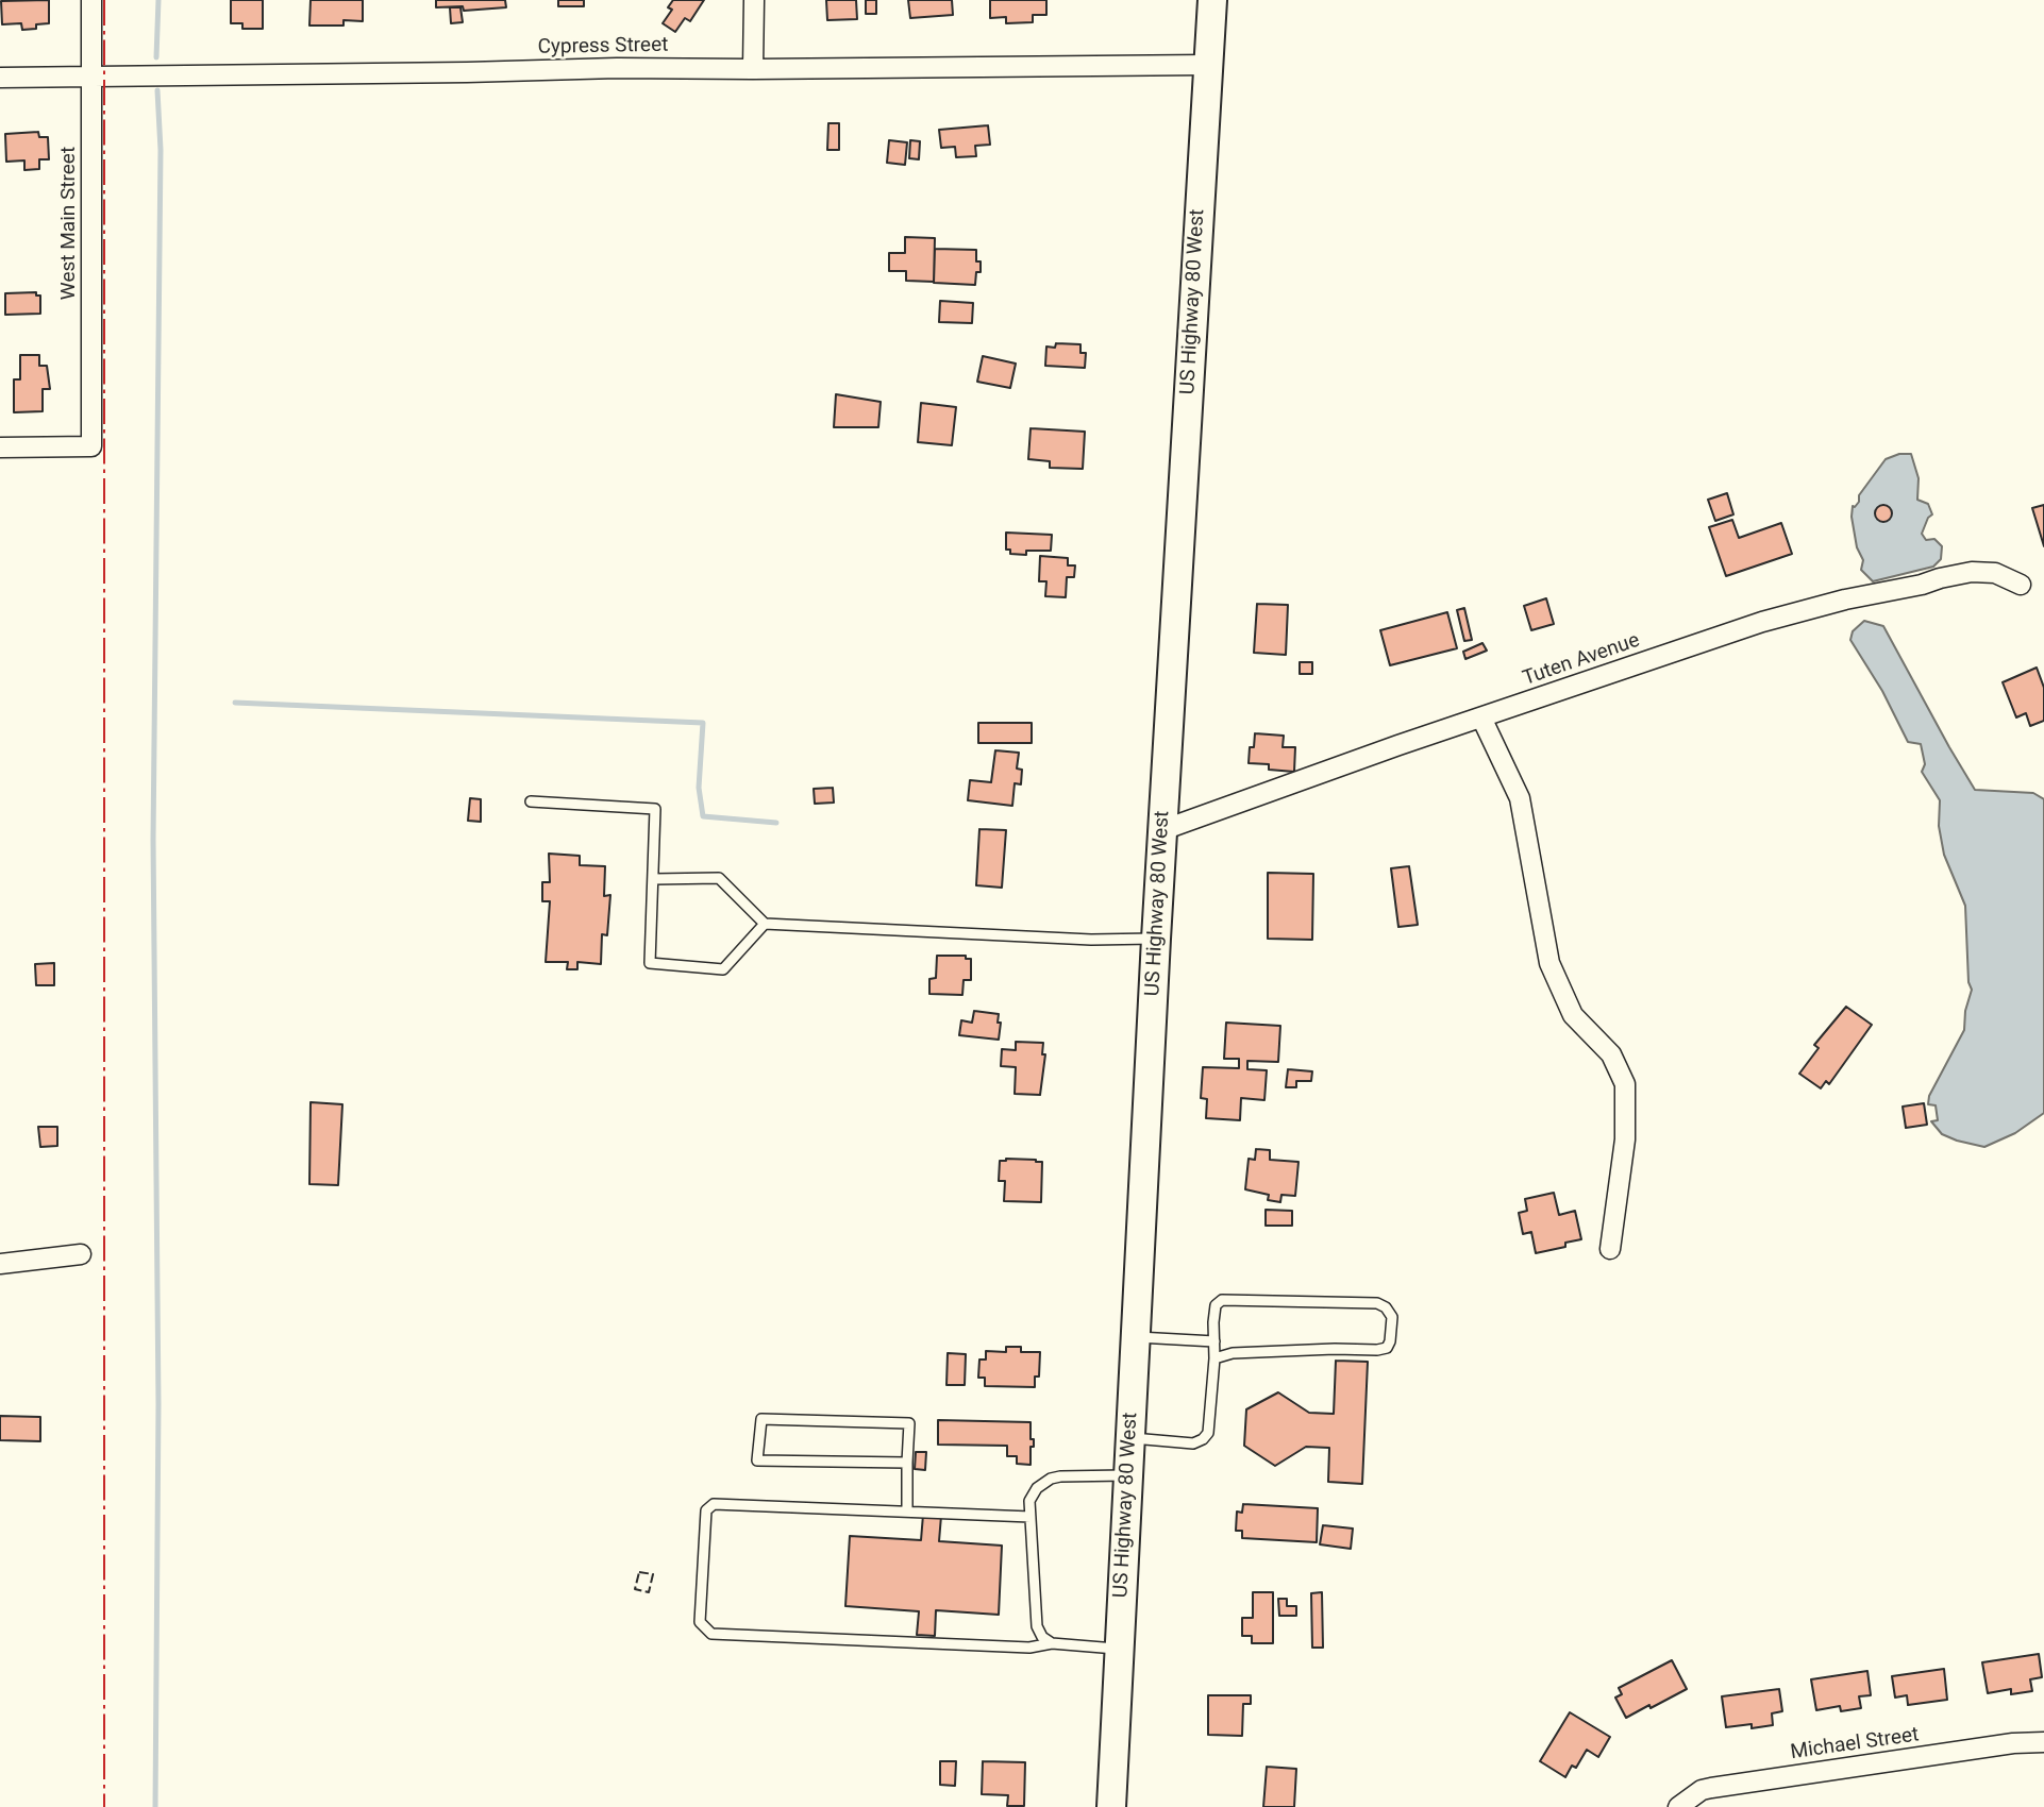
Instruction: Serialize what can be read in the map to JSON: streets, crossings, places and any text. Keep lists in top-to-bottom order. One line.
{"streets":{"main road":["US Highway 80 West"],"street":["Cypress Street","West Main Street","Tuten Avenue","Michael Street"]},"crossings":[["Cypress Street","West Main Street"],["Cypress Street","US Highway 80 West"],["US Highway 80 West","Tuten Avenue"]]}
